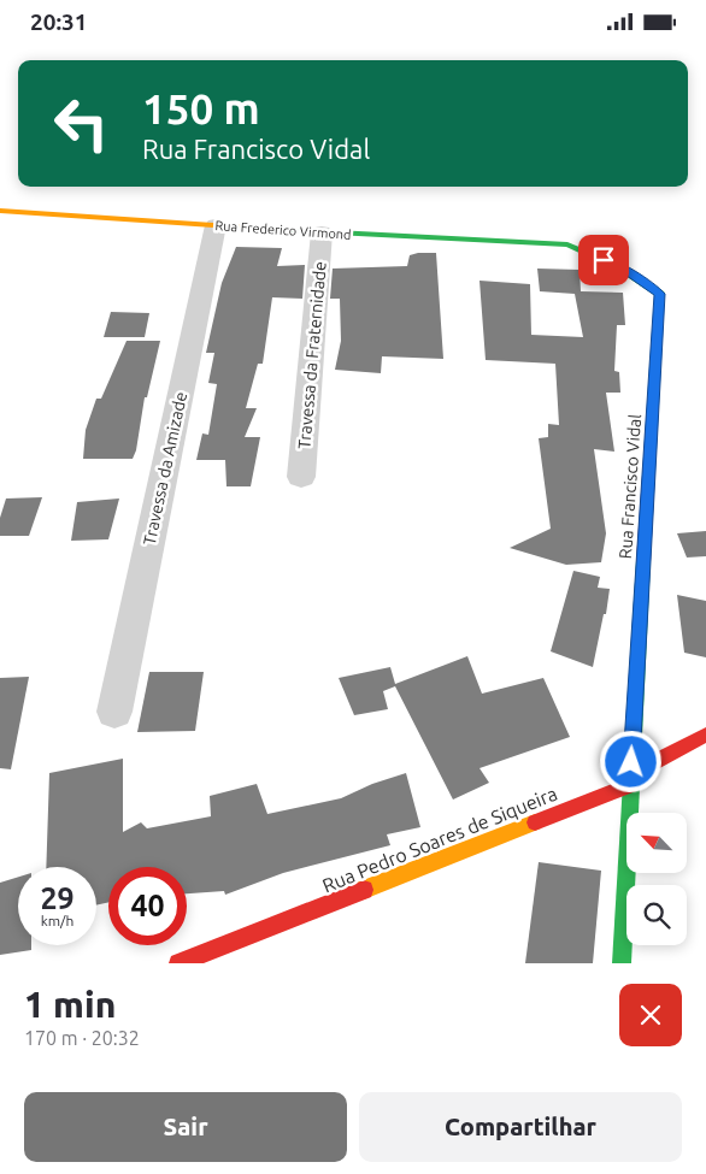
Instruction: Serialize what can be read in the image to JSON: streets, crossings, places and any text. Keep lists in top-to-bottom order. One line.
{"streets":{"street":["Rua Frederico Virmond","Travessa da Fraternidade","Travessa da Amizade","Rua Francisco Vidal","Rua Pedro Soares de Siqueira"]},"crossings":[["Rua Frederico Virmond","Travessa da Fraternidade"],["Rua Frederico Virmond","Travessa da Amizade"],["Rua Frederico Virmond","Rua Francisco Vidal"],["Rua Francisco Vidal","Rua Pedro Soares de Siqueira"]],"north":"top left","page":{"status":"20:31","turn":["150 m","Rua Francisco Vidal"],"speed":"29 km/h","limit":"40","heading":["1 min","170 m · 20:32"],"buttons":["Sair","Compartilhar"]}}
